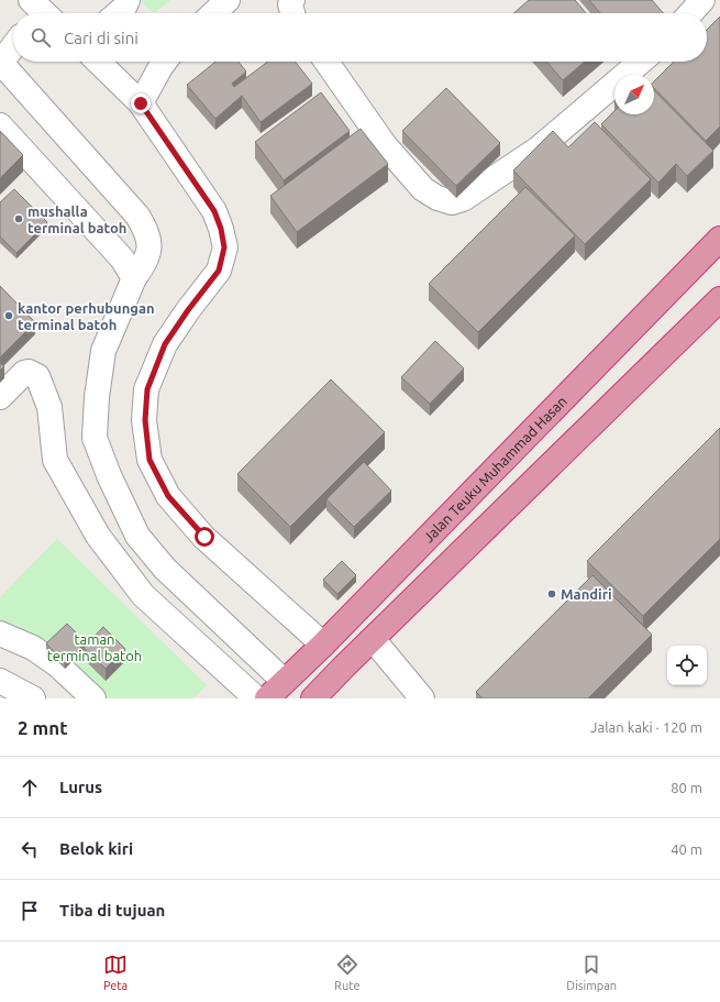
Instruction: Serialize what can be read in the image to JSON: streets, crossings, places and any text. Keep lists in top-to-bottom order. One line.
{"streets":{"highway":["Jalan Teuku Muhammad Hasan"]},"parks":["taman terminal batoh"],"places":["mushalla terminal batoh","kantor perhubungan terminal batoh","Mandiri"],"north":"top right","page":{"search":"Cari di sini","heading":["2 mnt","Jalan kaki · 120 m"],"list":[["Lurus","80 m"],["Belok kiri","40 m"],"Tiba di tujuan"],"nav":["Peta","Rute","Disimpan"]}}
